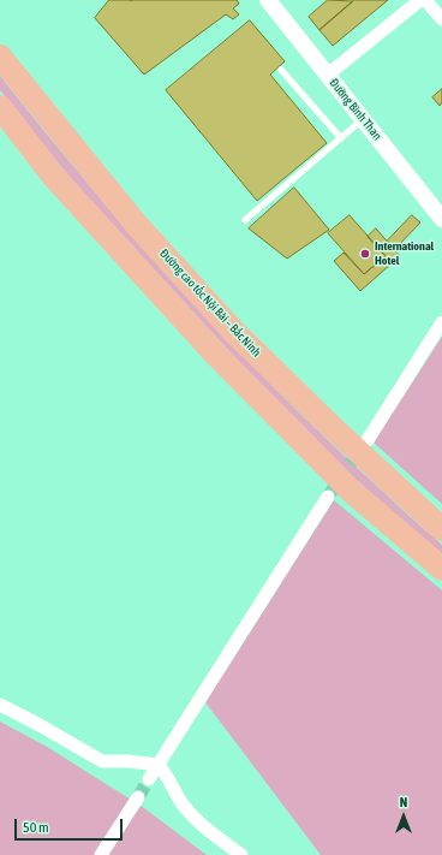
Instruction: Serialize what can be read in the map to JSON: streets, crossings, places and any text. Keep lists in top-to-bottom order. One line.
{"streets":{"highway":["Đường cao tốc Nội Bài – Bắc Ninh"],"street":["Đường Bình Than"]},"places":["International Hotel"],"scale_bar":"50 m","north":"top"}
